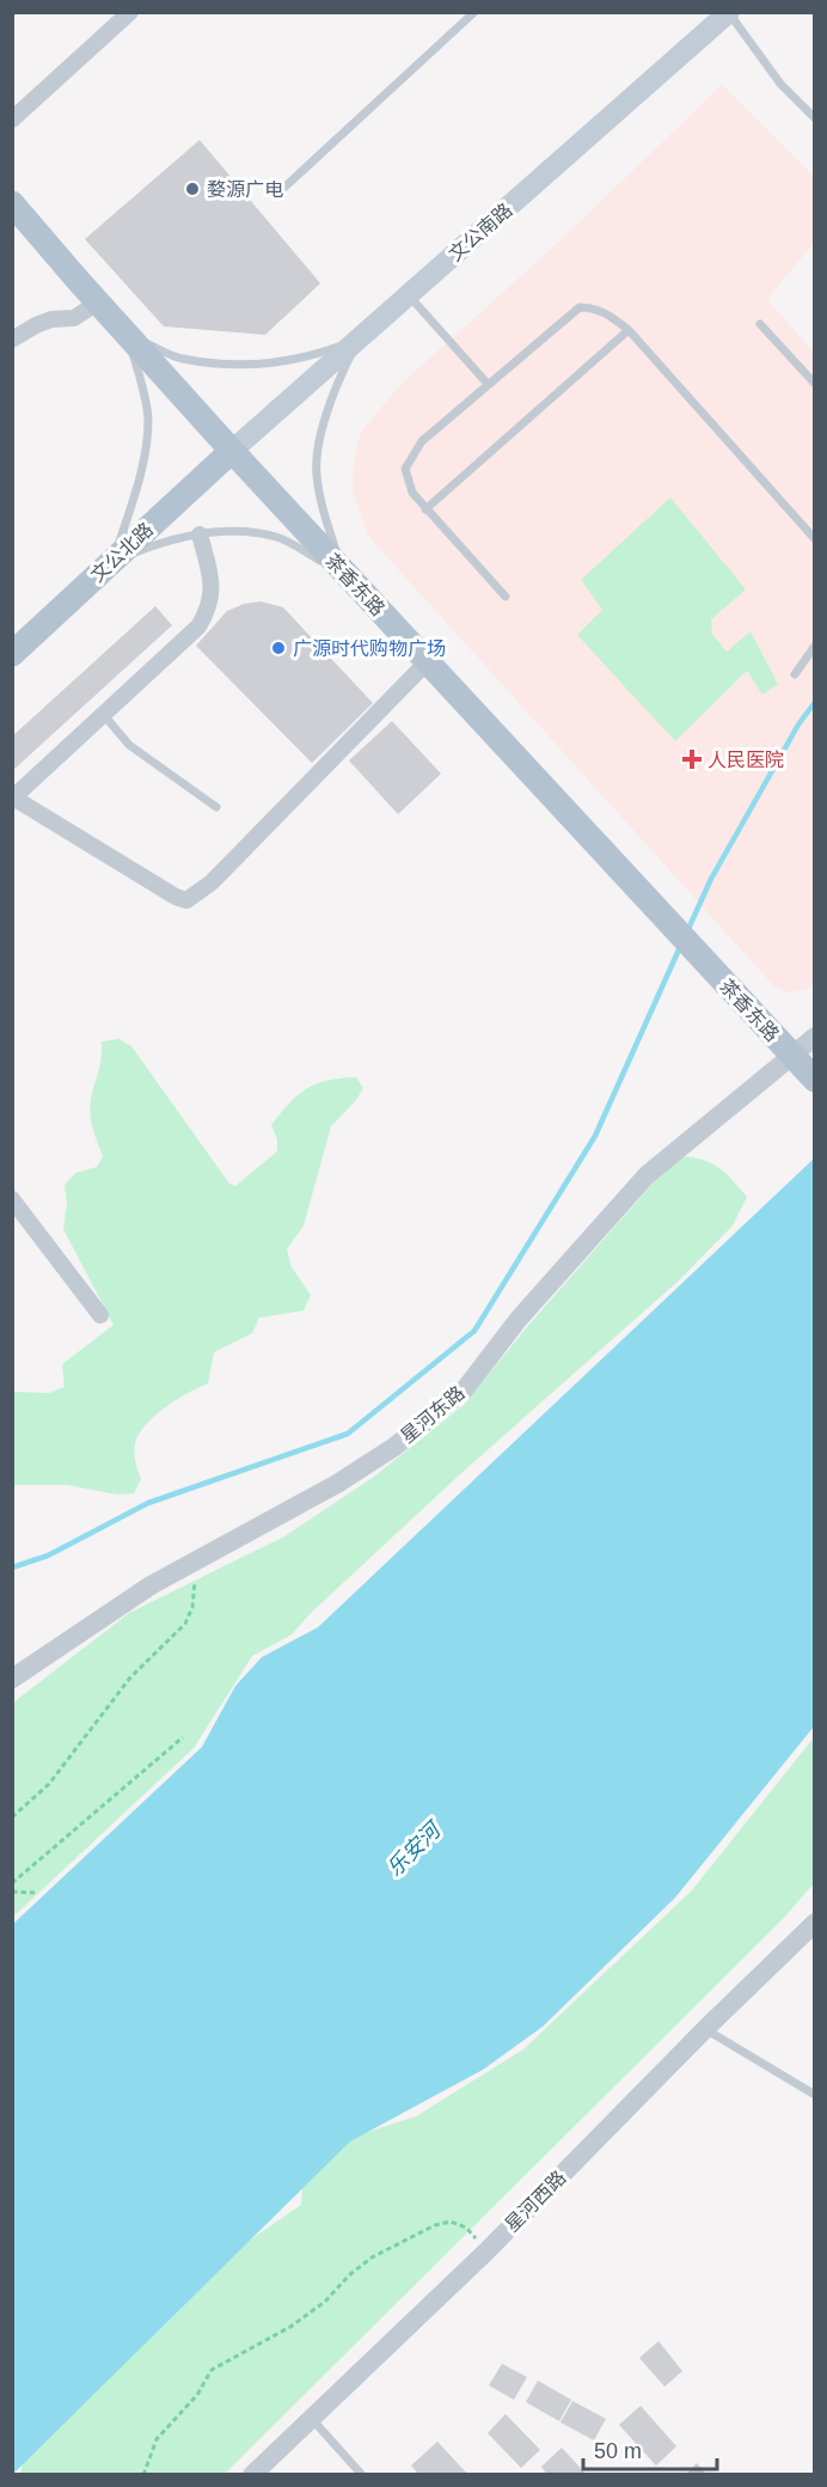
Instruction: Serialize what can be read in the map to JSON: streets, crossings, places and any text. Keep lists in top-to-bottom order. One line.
{"streets":{"main road":["文公南路","文公北路","茶香东路"],"street":["星河东路","星河西路"]},"crossings":[["文公南路","文公北路"],["文公南路","茶香东路"],["文公北路","茶香东路"],["茶香东路","星河东路"]],"water":["乐安河"],"places":{"other":["婺源广电","广源时代购物广场"],"health":["人民医院"]},"scale_bar":"50 m"}
